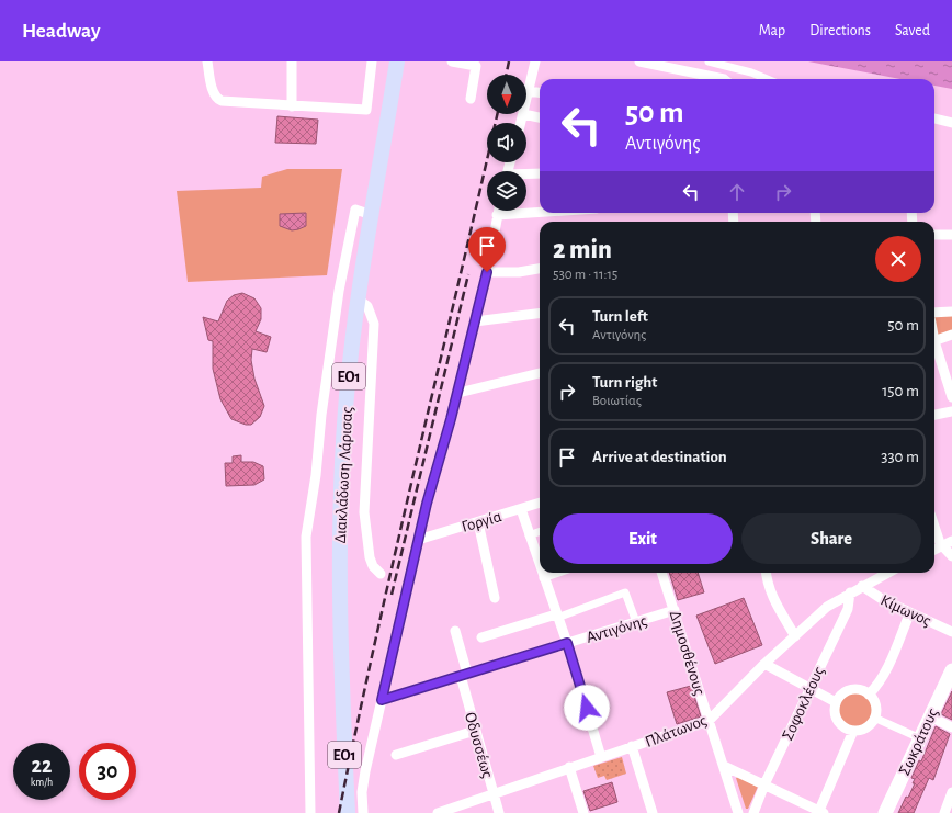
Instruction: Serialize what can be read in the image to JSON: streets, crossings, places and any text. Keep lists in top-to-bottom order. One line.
{"streets":{"main road":["ΕΟ1","Διακλάδωση Λάρισας","Σωκράτους"],"street":["Γοργία","Κίμωνος","Αντιγόνης","Δημοσθένους","Σοφοκλέους","Πλάτωνος","Οδυσσέως"]},"crossings":[["Κίμωνος","Πλάτωνος"],["Αντιγόνης","Δημοσθένους"],["Αντιγόνης","Οδυσσέως"],["Δημοσθένους","Πλάτωνος"],["Σοφοκλέους","Πλάτωνος"],["Πλάτωνος","Οδυσσέως"]],"north":"bottom","page":{"header":"Headway","nav":["Map","Directions","Saved"],"turn":["50 m","Αντιγόνης"],"heading":["2 min","530 m · 11:15"],"list":[{"name":"Turn left","note":"Αντιγόνης","value":"50 m"},{"name":"Turn right","note":"Βοιωτίας","value":"150 m"},{"name":"Arrive at destination","value":"330 m"}],"buttons":["Exit","Share"],"speed":"22 km/h","limit":"30"}}
